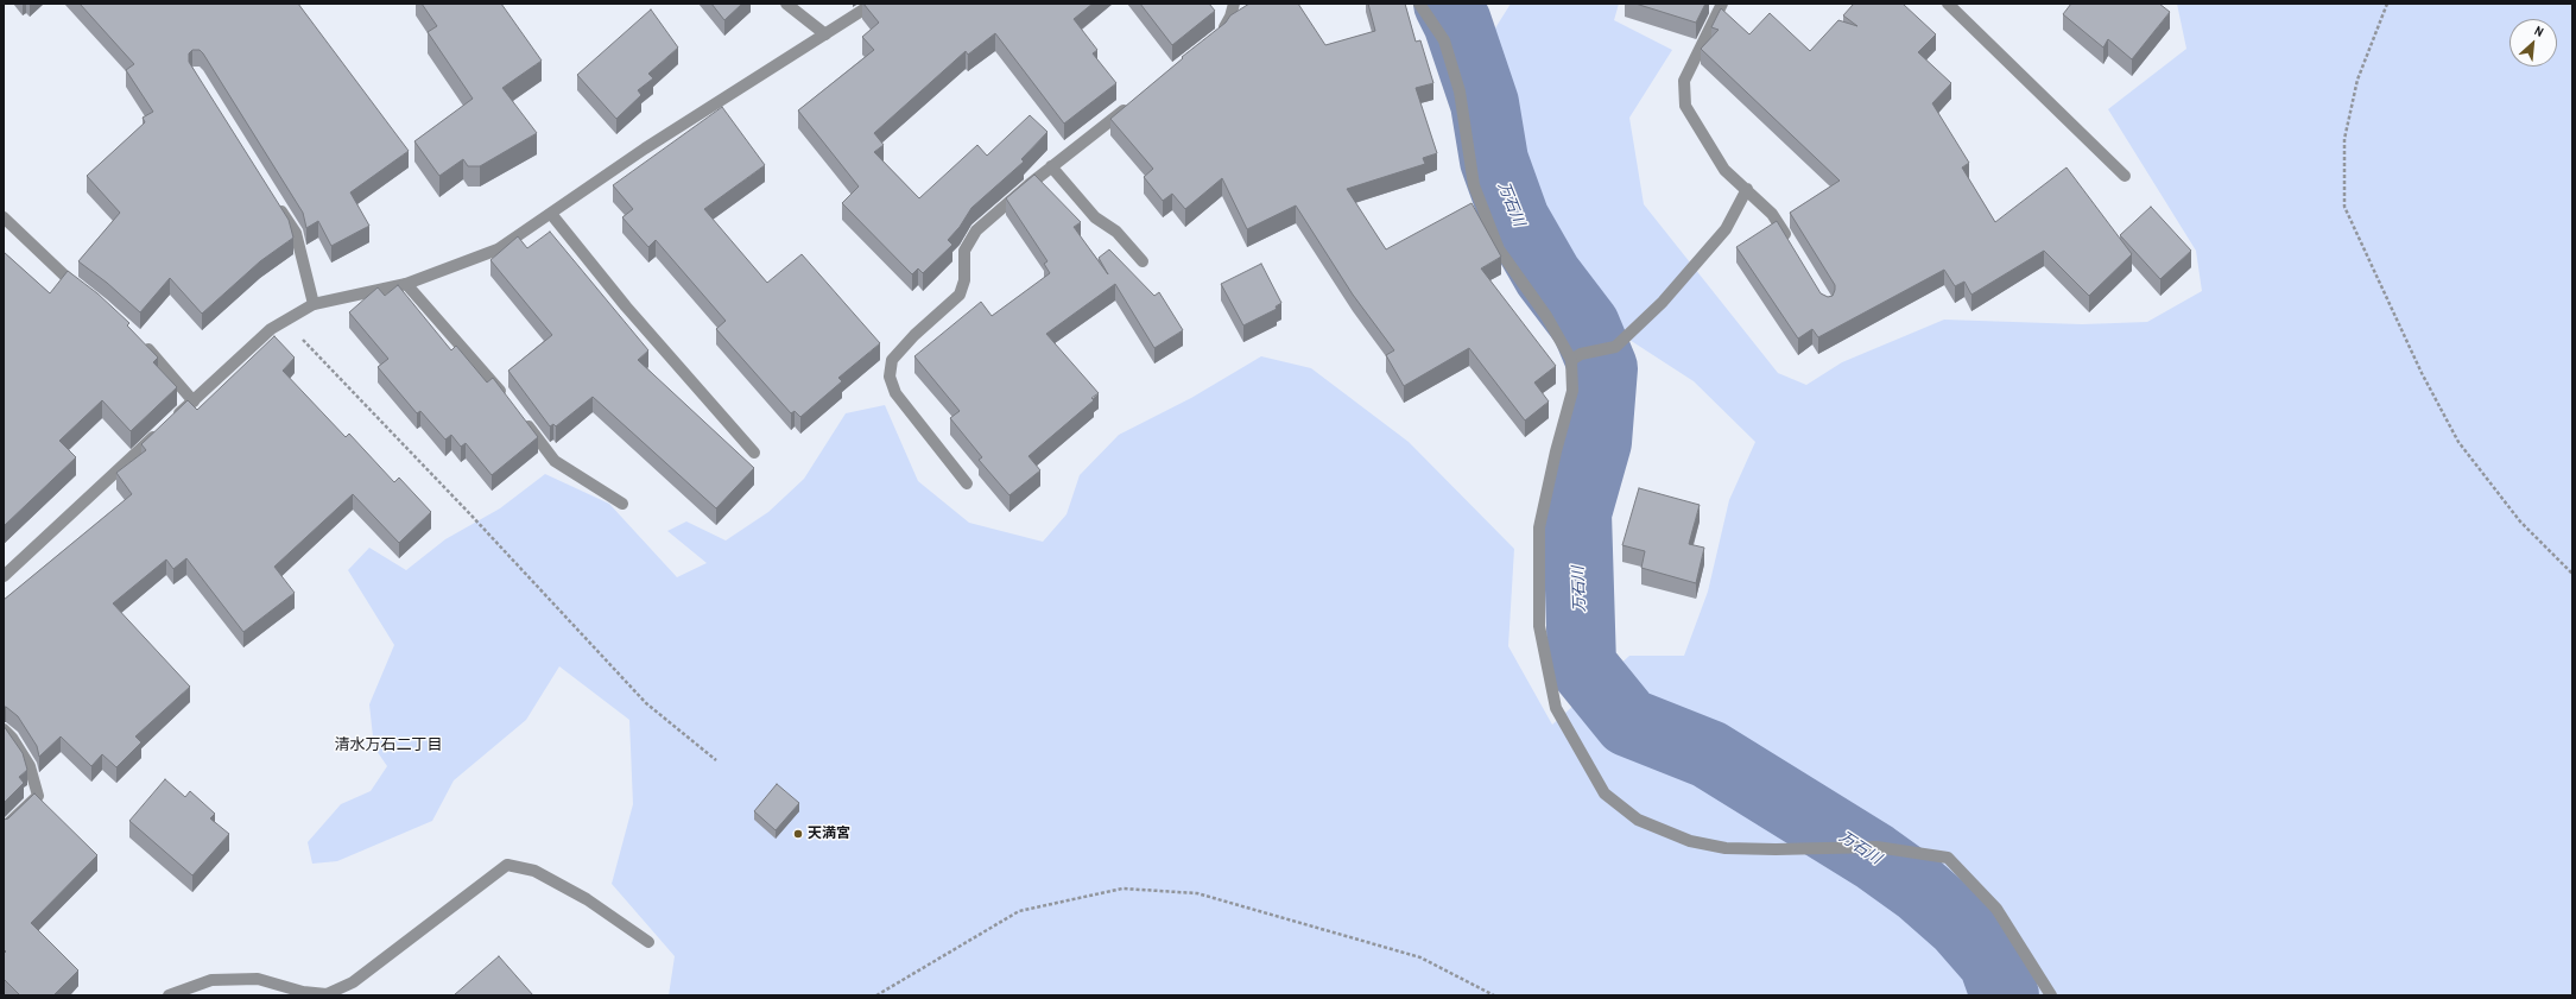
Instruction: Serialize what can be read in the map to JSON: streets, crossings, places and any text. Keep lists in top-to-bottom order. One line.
{"districts":["清水万石二丁目"],"water":["万石川"],"places":["天満宮"],"north":"top right"}
